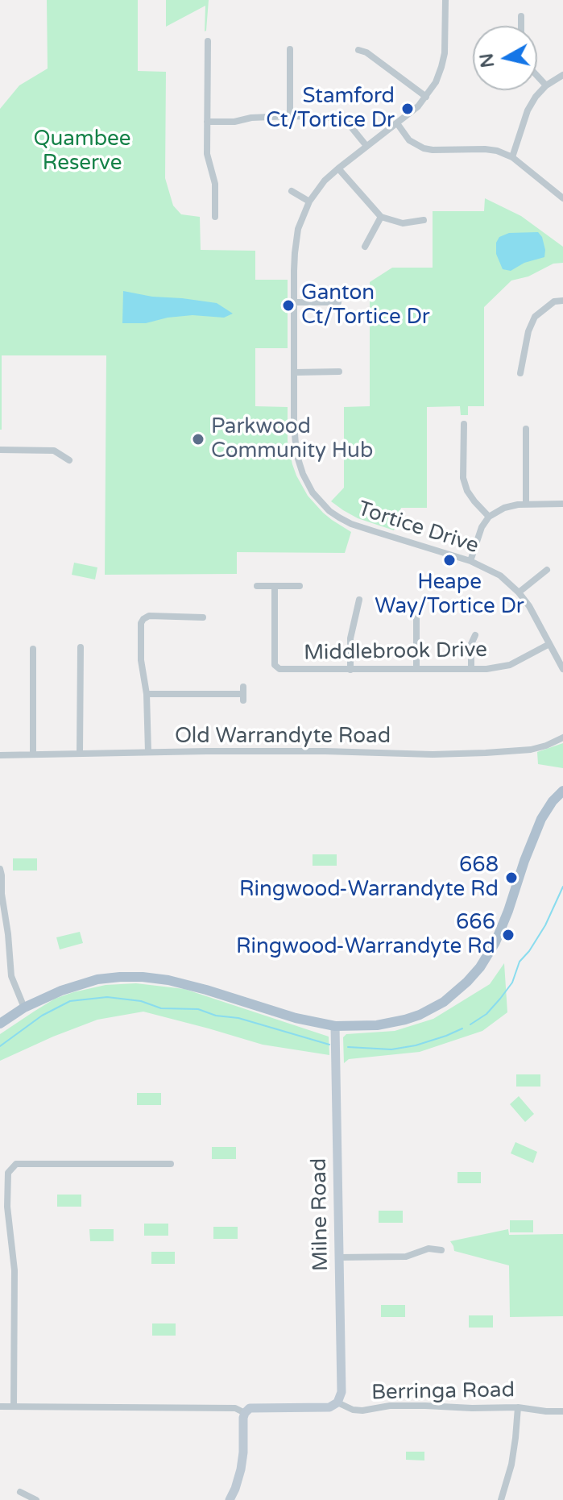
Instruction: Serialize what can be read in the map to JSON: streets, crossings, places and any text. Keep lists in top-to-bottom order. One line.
{"streets":{"street":["Tortice Drive","Middlebrook Drive","Old Warrandyte Road","Milne Road","Berringa Road"]},"crossings":[["Tortice Drive","Middlebrook Drive"],["Milne Road","Berringa Road"]],"parks":["Quambee Reserve"],"places":["Stamford Ct/Tortice Dr","Ganton Ct/Tortice Dr","Parkwood Community Hub","Heape Way/Tortice Dr","668 Ringwood-Warrandyte Rd","666 Ringwood-Warrandyte Rd"],"north":"left"}
